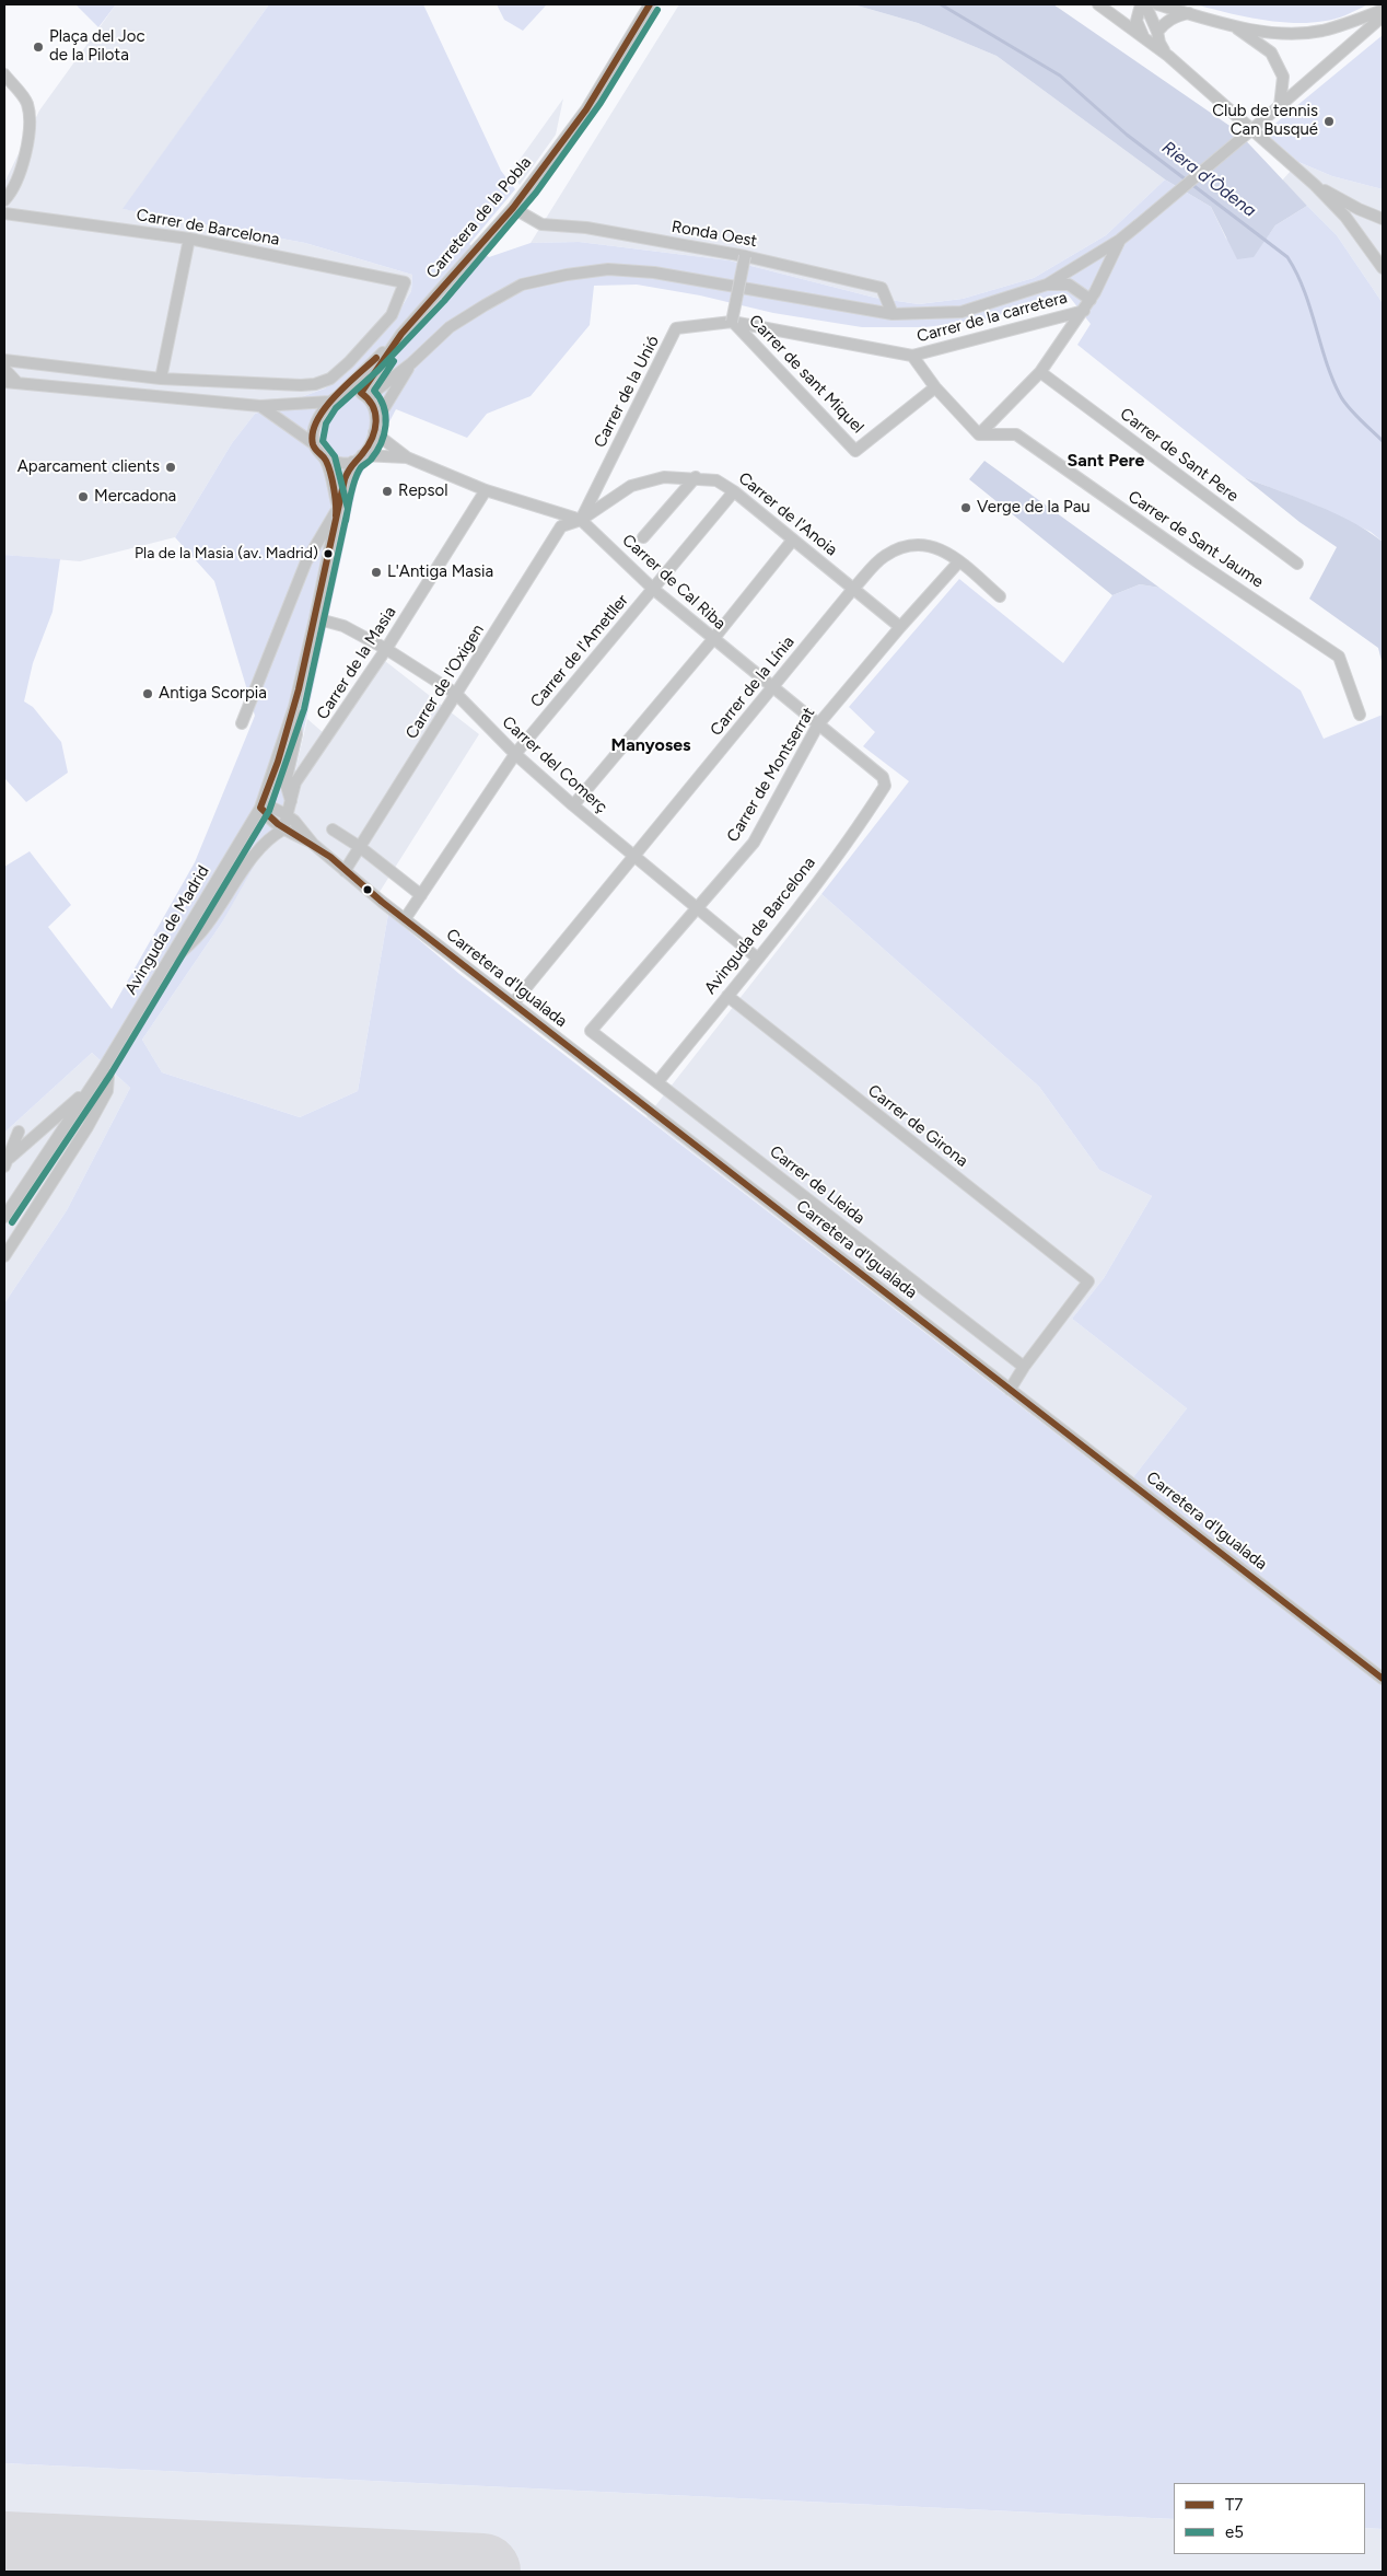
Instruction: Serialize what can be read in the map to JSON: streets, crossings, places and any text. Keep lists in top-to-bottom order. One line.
{"streets":{"street":["Carretera de la Pobla","Carrer de Barcelona","Ronda Oest","Carrer de la carretera","Carrer de sant Miquel","Carrer de la Unió","Carrer de Sant Pere","Carrer de l'Anoia","Carrer de Sant Jaume","Carrer de Cal Riba","Carrer de l'Ametller","Carrer de la Masia","Carrer de l'Oxigen","Carrer de la Línia","Carrer del Comerç","Carrer de Montserrat","Avinguda de Barcelona","Avinguda de Madrid","Carretera d'Igualada","Carrer de Girona","Carrer de Lleida"]},"crossings":[["Carretera de la Pobla","Ronda Oest"],["Carretera de la Pobla","Carrer de Cal Riba"],["Carrer de la carretera","Carrer de la Unió"],["Carrer de sant Miquel","Carrer de la Unió"],["Carrer de la Unió","Carrer de l'Anoia"],["Carrer de la Unió","Carrer de Cal Riba"],["Carrer de la Unió","Carrer de l'Oxigen"],["Carrer de l'Anoia","Carrer de Cal Riba"],["Carrer de l'Anoia","Carrer de l'Ametller"],["Carrer de l'Anoia","Carrer de l'Oxigen"],["Carrer de l'Anoia","Carrer de la Línia"],["Carrer de l'Anoia","Carrer de Montserrat"],["Carrer de Cal Riba","Carrer de l'Ametller"],["Carrer de Cal Riba","Carrer de la Masia"],["Carrer de Cal Riba","Carrer de l'Oxigen"],["Carrer de Cal Riba","Carrer de la Línia"],["Carrer de Cal Riba","Carrer de Montserrat"],["Carrer de Cal Riba","Avinguda de Barcelona"],["Carrer de l'Ametller","Carrer del Comerç"],["Carrer de l'Ametller","Carretera d'Igualada"],["Carrer de la Masia","Carrer del Comerç"],["Carrer de la Masia","Carretera d'Igualada"],["Carrer de l'Oxigen","Carrer del Comerç"],["Carrer de l'Oxigen","Carretera d'Igualada"],["Carrer de la Línia","Carrer del Comerç"],["Carrer de la Línia","Carrer de Montserrat"],["Carrer de la Línia","Carretera d'Igualada"],["Carrer del Comerç","Carrer de Montserrat"],["Carrer del Comerç","Avinguda de Barcelona"],["Carrer de Montserrat","Carrer de Lleida"],["Avinguda de Barcelona","Carrer de Girona"],["Avinguda de Barcelona","Carrer de Lleida"],["Avinguda de Madrid","Carretera d'Igualada"],["Carrer de Girona","Carrer de Lleida"]],"districts":["Sant Pere","Manyoses"],"water":["Riera d'Òdena"],"places":["Plaça del Joc de la Pilota","Club de tennis Can Busqué","Aparcament clients","Repsol","Mercadona","Verge de la Pau","Pla de la Masia (av. Madrid)","L'Antiga Masia","Antiga Scorpia"],"lines":["transit line T7","transit line e5"],"legend":["T7","e5"]}
